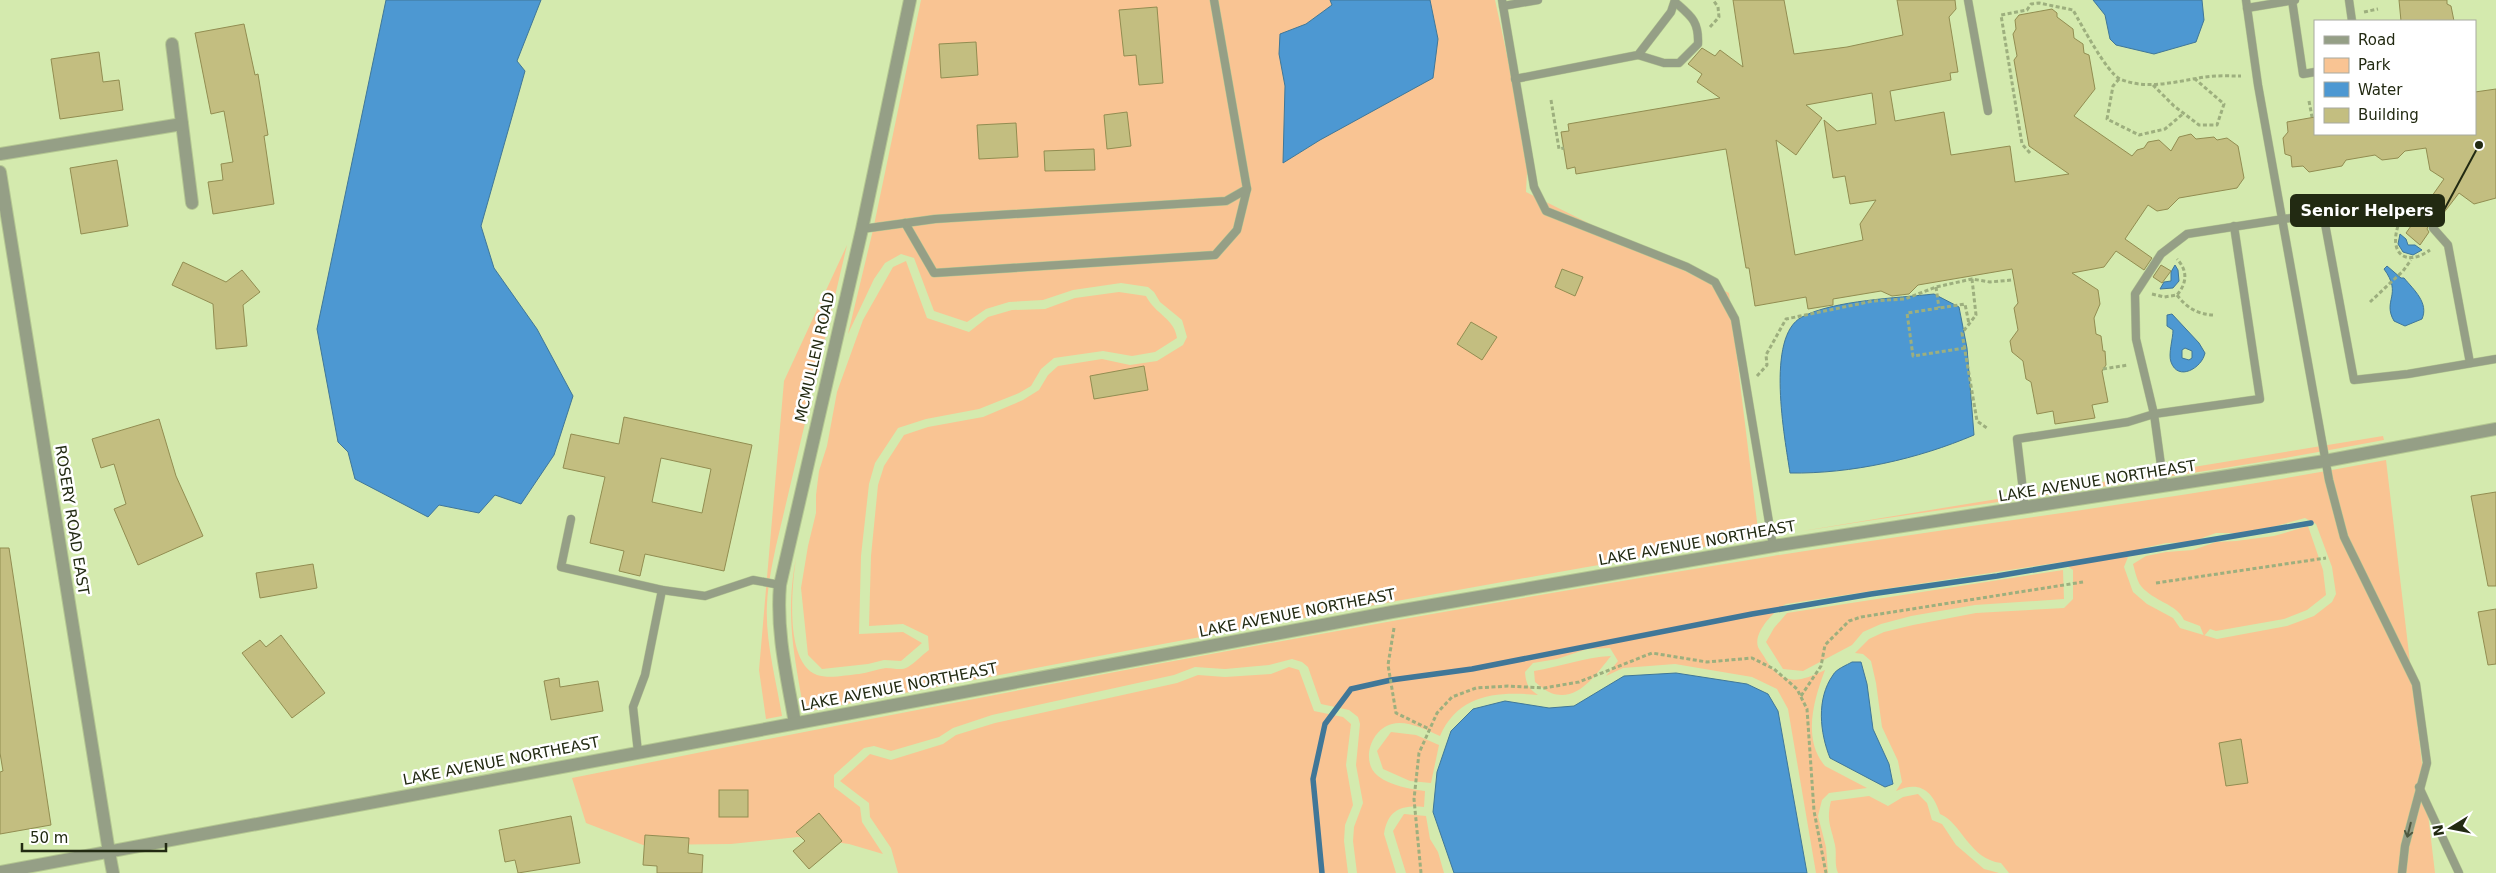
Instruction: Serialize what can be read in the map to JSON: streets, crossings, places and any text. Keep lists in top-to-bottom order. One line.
{"streets":{"street":["MCMULLEN ROAD","LAKE AVENUE NORTHEAST","ROSERY ROAD EAST"]},"crossings":[["MCMULLEN ROAD","LAKE AVENUE NORTHEAST"],["LAKE AVENUE NORTHEAST","ROSERY ROAD EAST"]],"places":["Senior Helpers"],"legend":["Road","Park","Water","Building"],"scale_bar":"50 m","north":"left"}
